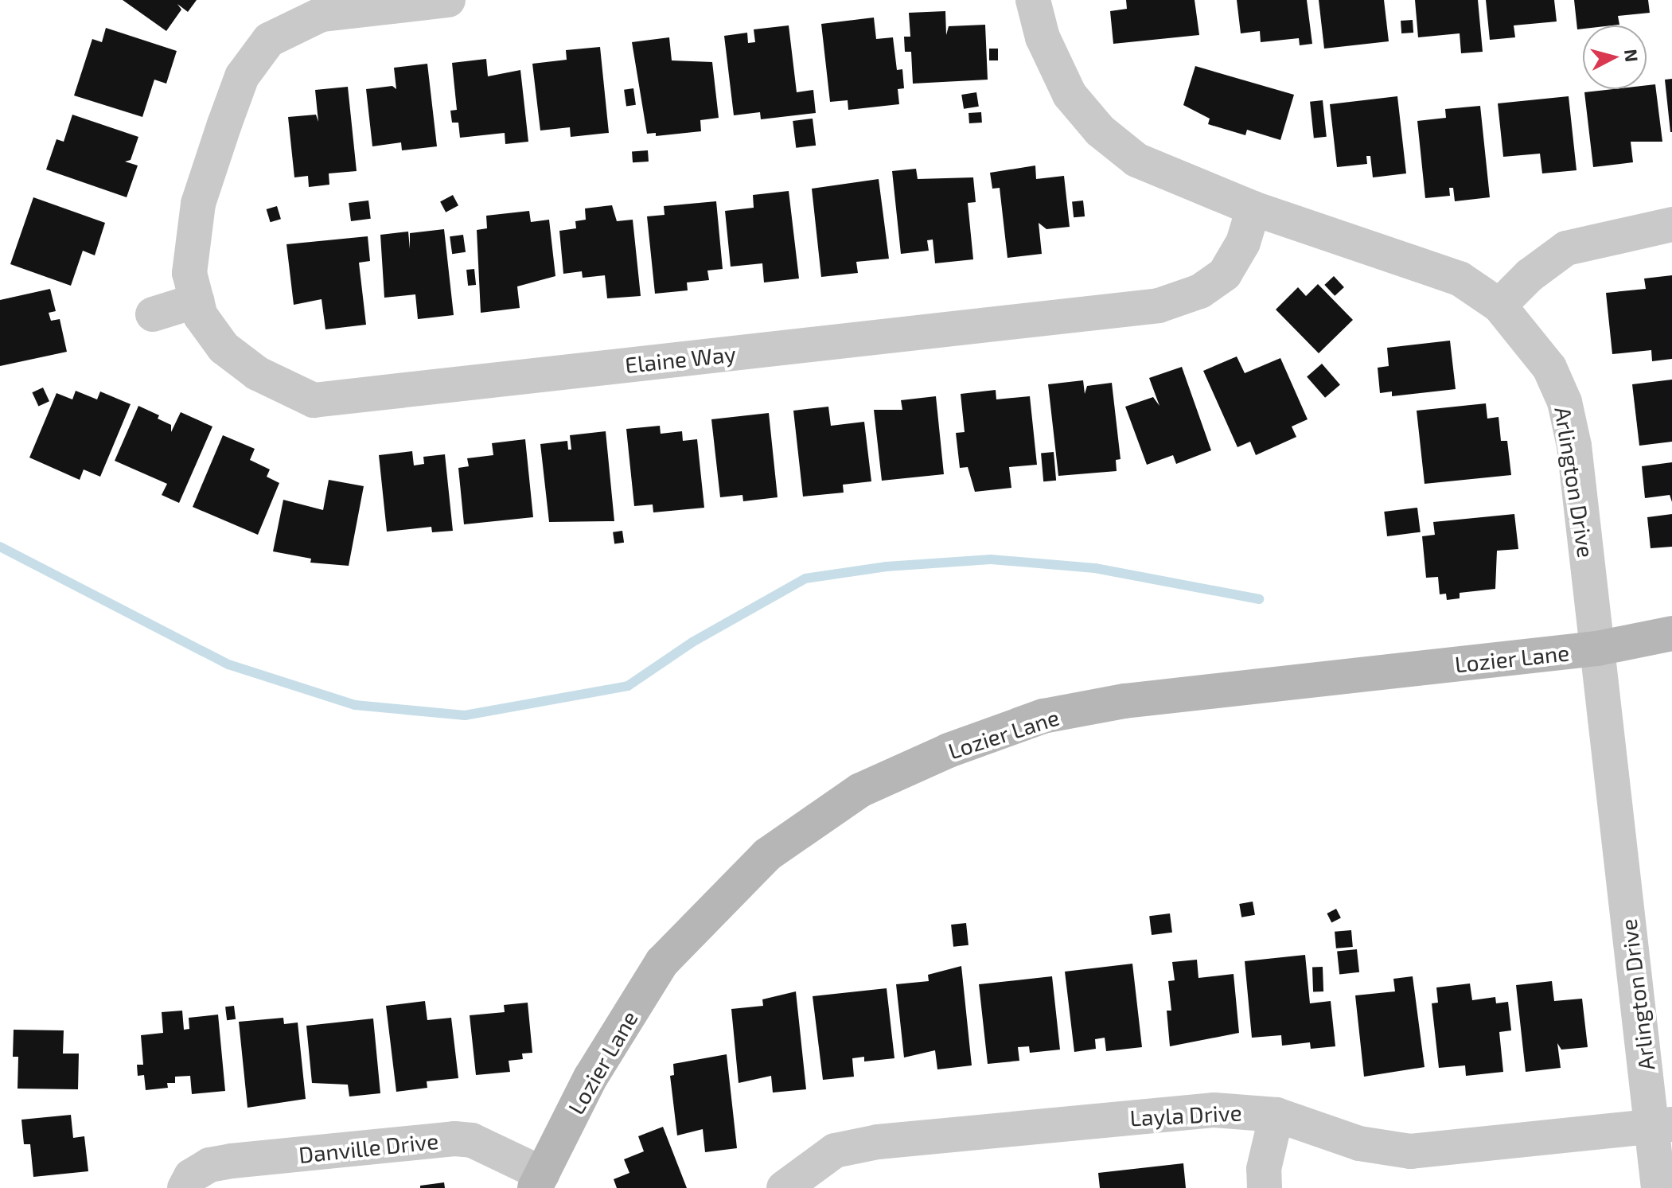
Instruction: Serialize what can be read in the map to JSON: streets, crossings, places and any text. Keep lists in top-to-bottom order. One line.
{"streets":{"main road":["Lozier Lane"],"street":["Elaine Way","Arlington Drive","Layla Drive","Danville Drive"]},"crossings":[["Elaine Way","Arlington Drive"],["Arlington Drive","Lozier Lane"],["Arlington Drive","Layla Drive"],["Lozier Lane","Danville Drive"]],"north":"right"}
